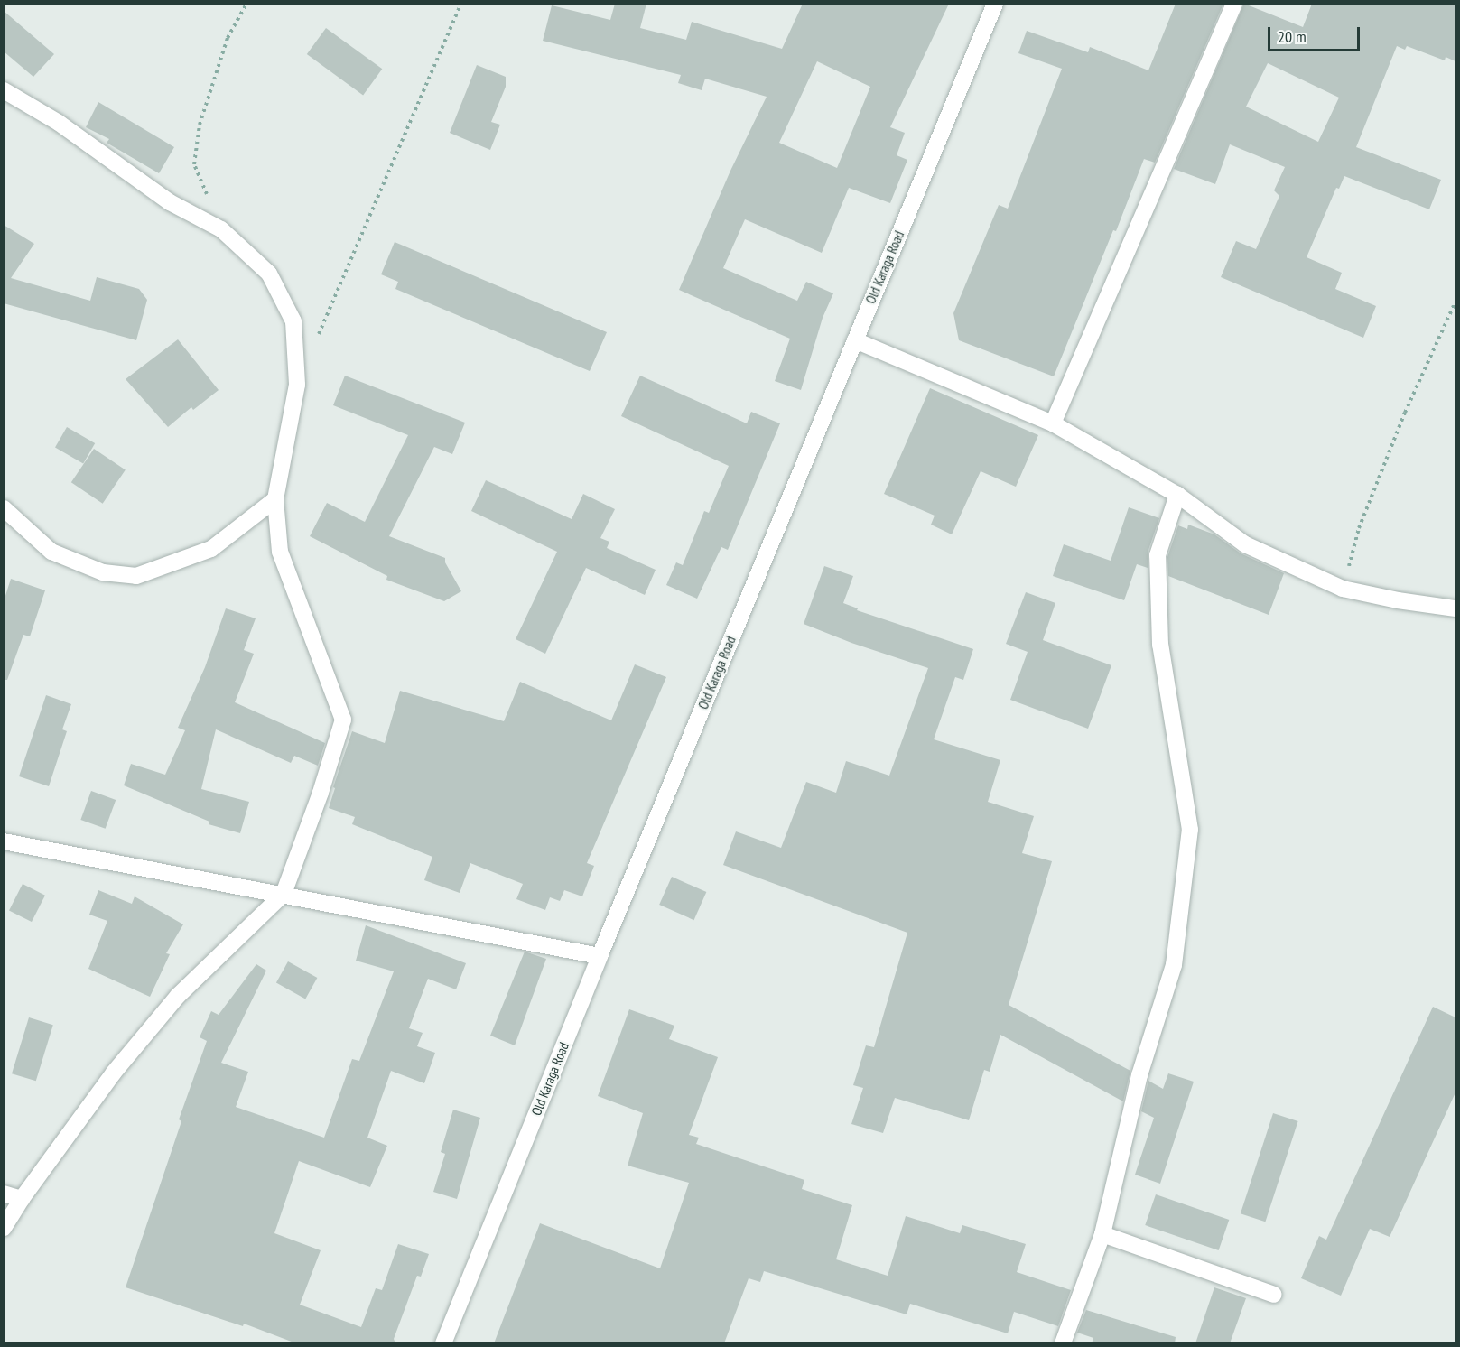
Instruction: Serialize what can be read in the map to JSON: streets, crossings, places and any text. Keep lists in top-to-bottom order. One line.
{"streets":{"street":["Old Karaga Road"]},"scale_bar":"20 m"}
